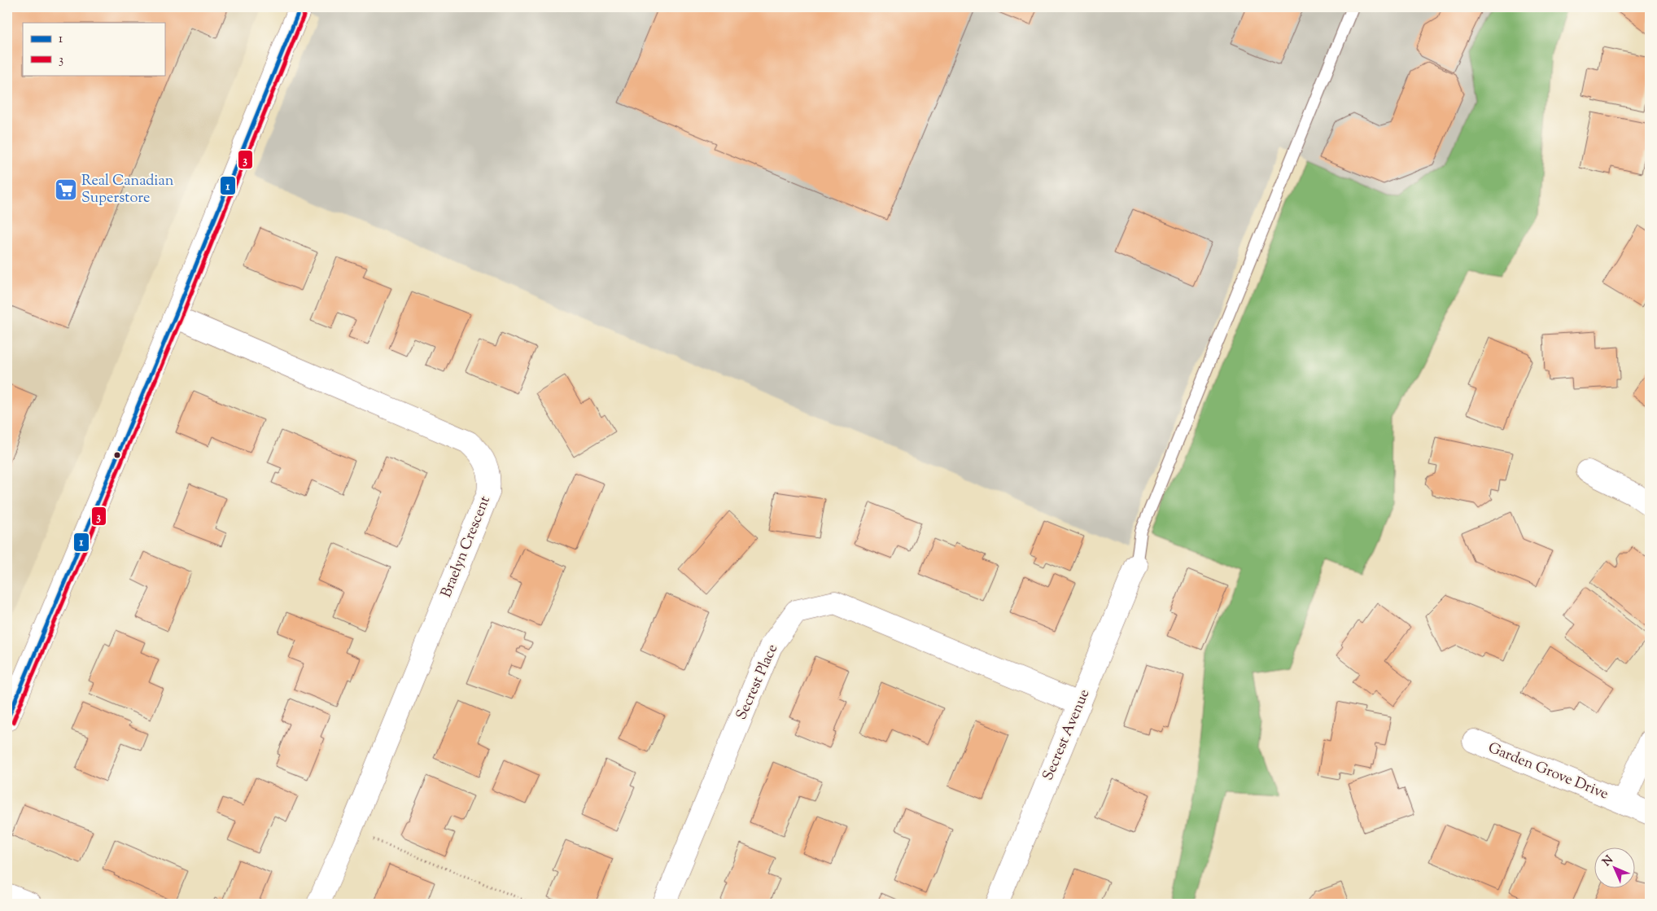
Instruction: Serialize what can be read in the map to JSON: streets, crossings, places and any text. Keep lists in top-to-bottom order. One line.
{"streets":{"street":["Braelyn Crescent","Secrest Place","Secrest Avenue","Garden Grove Drive"]},"crossings":[["Secrest Place","Secrest Avenue"]],"places":{"supermarket":["Real Canadian Superstore"]},"lines":["transit line 1","transit line 3"],"legend":["1","3"],"north":"top left"}
